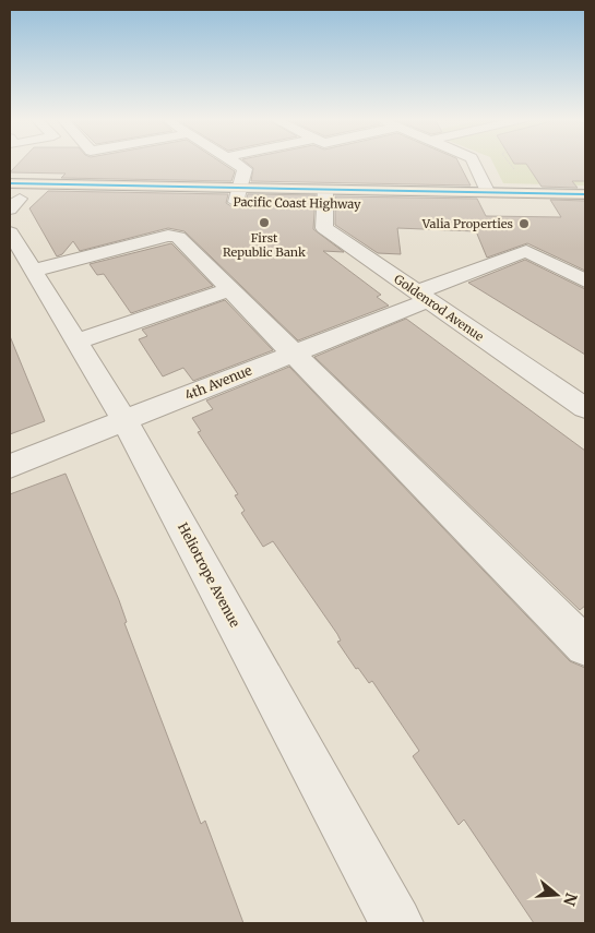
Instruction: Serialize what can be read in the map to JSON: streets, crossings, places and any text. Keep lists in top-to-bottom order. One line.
{"streets":{"highway":["Pacific Coast Highway"],"street":["Goldenrod Avenue","4th Avenue","Heliotrope Avenue"]},"crossings":[["Pacific Coast Highway","Goldenrod Avenue"],["Goldenrod Avenue","4th Avenue"],["4th Avenue","Heliotrope Avenue"]],"places":["First Republic Bank","Valia Properties"],"north":"right"}
